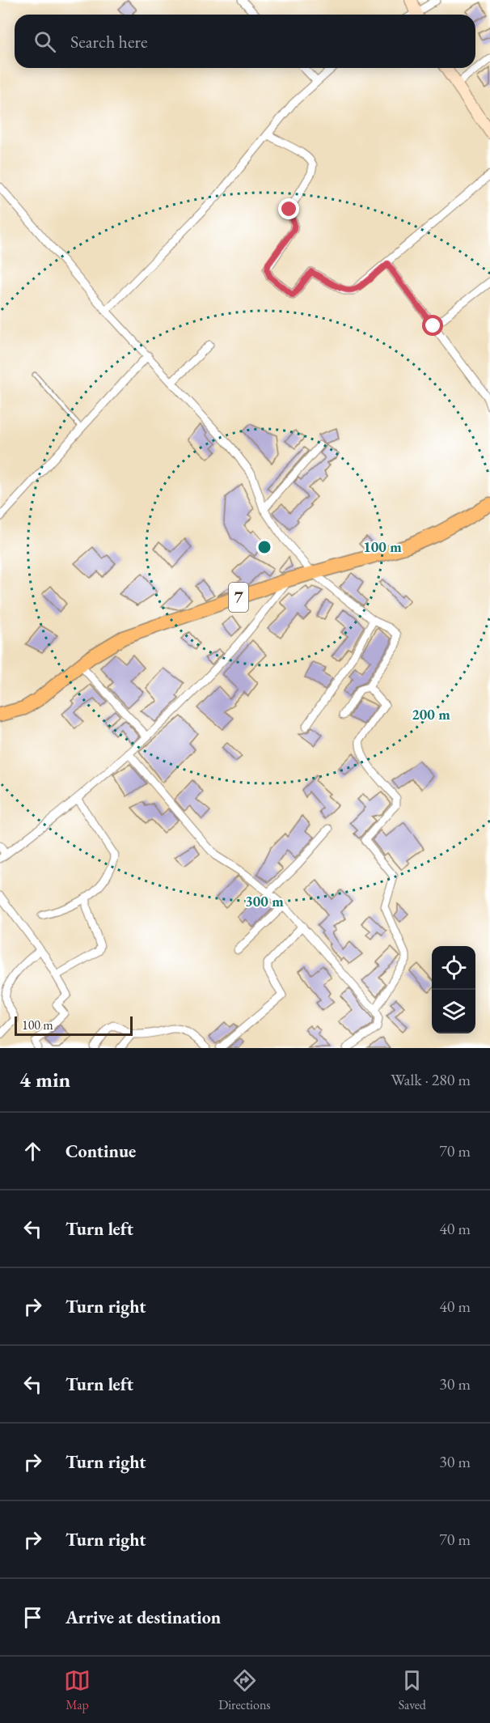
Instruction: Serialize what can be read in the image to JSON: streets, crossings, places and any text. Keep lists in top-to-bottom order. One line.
{"streets":{"highway":["7"]},"scale_bar":"100 m","page":{"search":"Search here","scale":"100 m","heading":["4 min","Walk · 280 m"],"list":[["Continue","70 m"],["Turn left","40 m"],["Turn right","40 m"],["Turn left","30 m"],["Turn right","30 m"],["Turn right","70 m"],"Arrive at destination"],"nav":["Map","Directions","Saved"]},"rings":["100 m","200 m","300 m"]}
